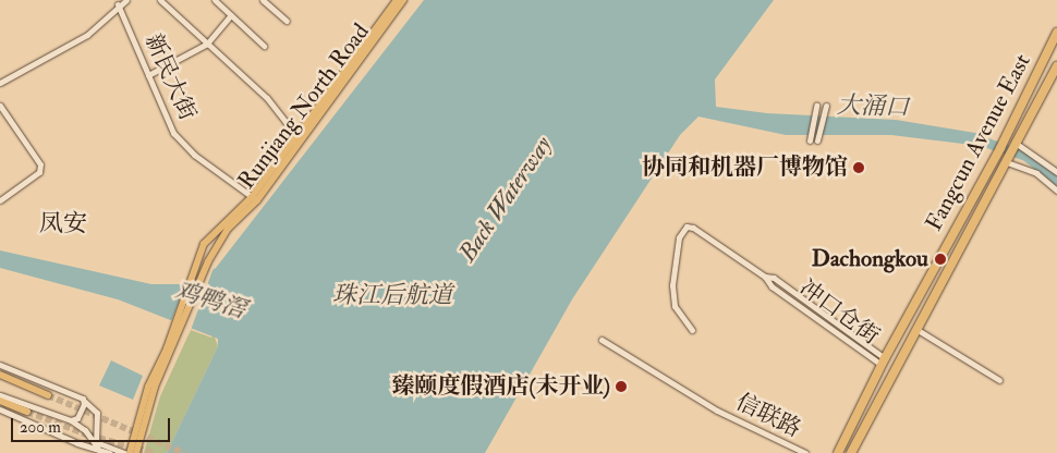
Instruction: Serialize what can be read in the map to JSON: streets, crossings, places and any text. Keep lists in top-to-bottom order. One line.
{"streets":{"highway":["Fangcun Avenue East"],"main road":["Runjiang North Road"],"street":["新民大街","冲口仓街","信联路"]},"crossings":[["新民大街","Runjiang North Road"],["Fangcun Avenue East","冲口仓街"]],"districts":["凤安"],"water":["大涌口","Back Waterway","珠江后航道","鸡鸭滘"],"places":["协同和机器厂博物馆","Dachongkou","臻颐度假酒店(未开业)"],"scale_bar":"200 m"}
